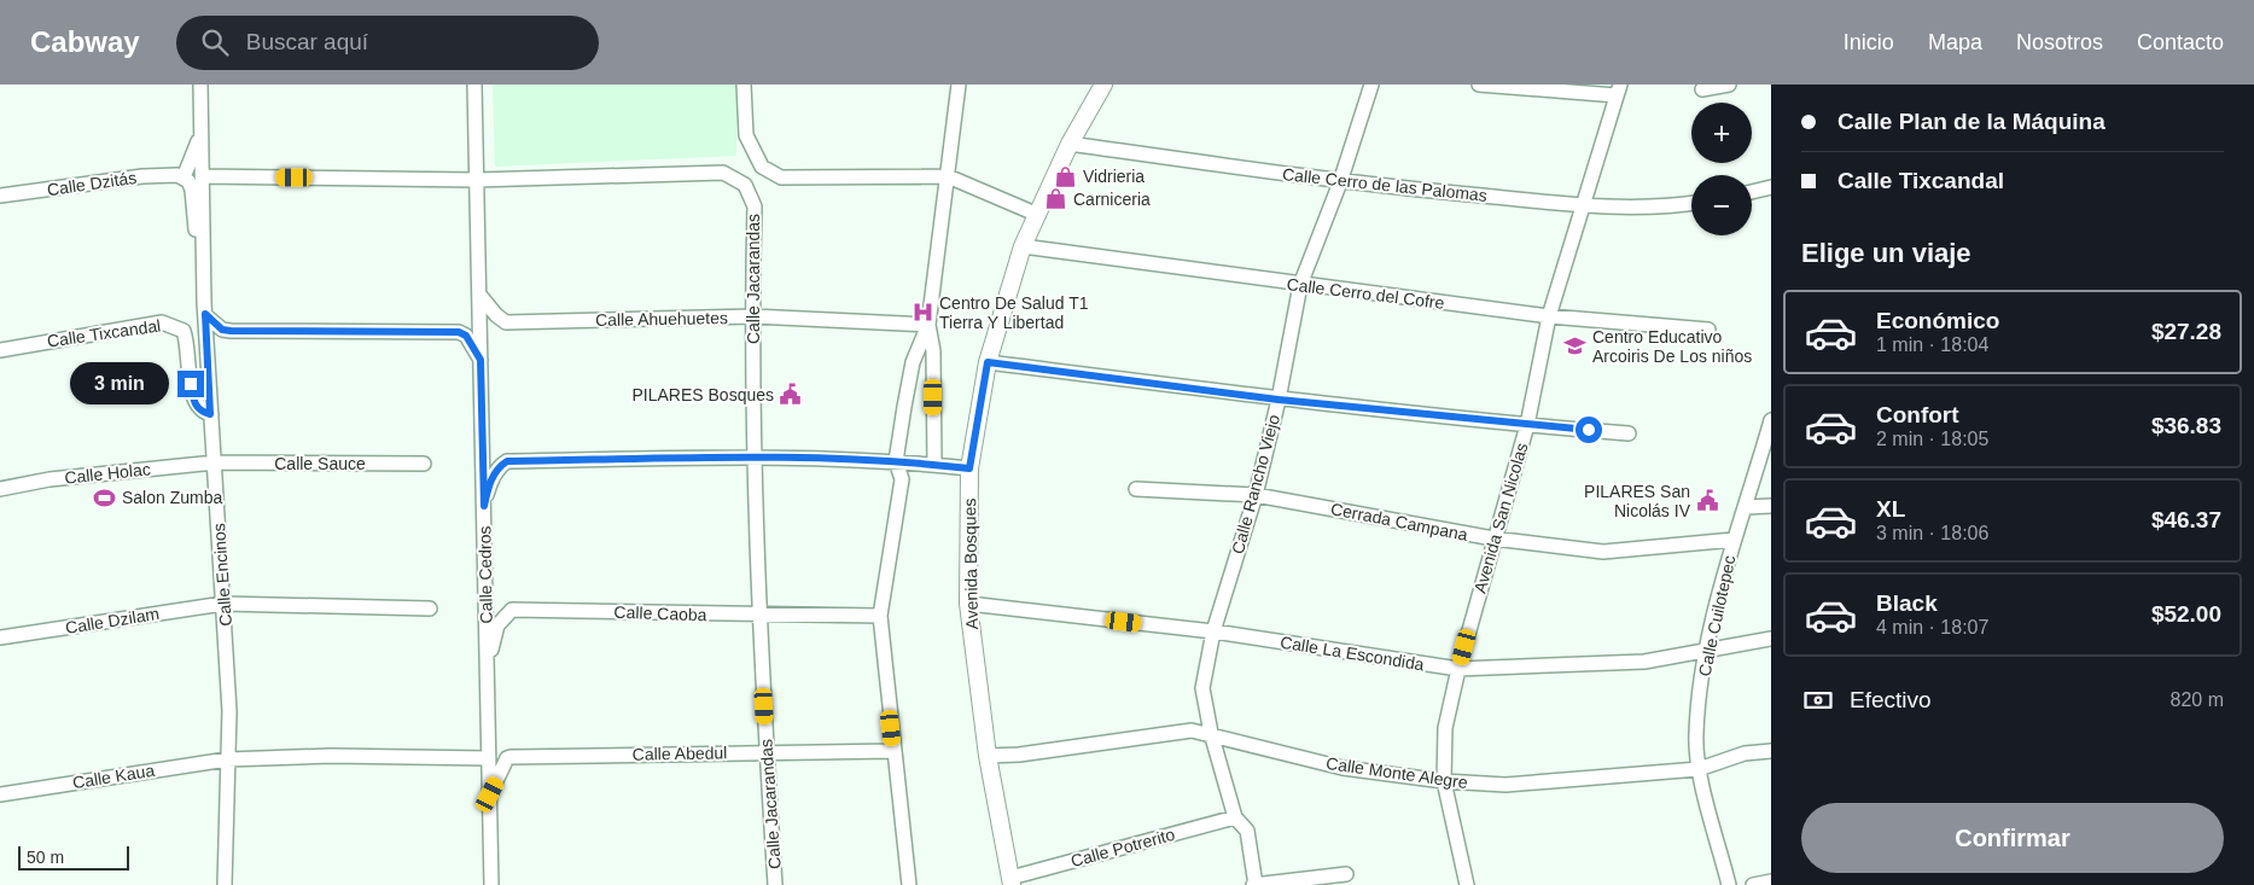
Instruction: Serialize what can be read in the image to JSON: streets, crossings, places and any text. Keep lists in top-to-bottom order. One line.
{"streets":{"street":["Calle Dzitás","Calle Cerro de las Palomas","Calle Jacarandas","Calle Cerro del Cofre","Calle Ahuehuetes","Calle Tixcandal","Calle Sauce","Calle Holac","Calle Rancho Viejo","Avenida San Nicolas","Cerrada Campana","Avenida Bosques","Calle Encinos","Calle Cedros","Calle Caoba","Calle Cuilotepec","Calle Dzilam","Calle La Escondida","Calle Abedul","Calle Monte Alegre","Calle Kaua","Calle Potrerito"]},"crossings":[["Calle Cerro de las Palomas","Calle Rancho Viejo"],["Calle Cerro de las Palomas","Avenida San Nicolas"],["Calle Cerro de las Palomas","Avenida Bosques"],["Calle Jacarandas","Calle Ahuehuetes"],["Calle Jacarandas","Calle Encinos"],["Calle Jacarandas","Calle Cedros"],["Calle Jacarandas","Calle Caoba"],["Calle Jacarandas","Calle Abedul"],["Calle Cerro del Cofre","Calle Rancho Viejo"],["Calle Cerro del Cofre","Avenida San Nicolas"],["Calle Cerro del Cofre","Avenida Bosques"],["Calle Ahuehuetes","Calle Cedros"],["Calle Tixcandal","Calle Encinos"],["Calle Sauce","Calle Holac"],["Calle Sauce","Calle Encinos"],["Calle Holac","Calle Encinos"],["Calle Rancho Viejo","Cerrada Campana"],["Calle Rancho Viejo","Calle La Escondida"],["Calle Rancho Viejo","Calle Monte Alegre"],["Calle Rancho Viejo","Calle Potrerito"],["Avenida San Nicolas","Cerrada Campana"],["Avenida San Nicolas","Calle La Escondida"],["Avenida San Nicolas","Calle Monte Alegre"],["Cerrada Campana","Calle Cuilotepec"],["Avenida Bosques","Calle La Escondida"],["Avenida Bosques","Calle Monte Alegre"],["Avenida Bosques","Calle Potrerito"],["Calle Encinos","Calle Dzilam"],["Calle Encinos","Calle Kaua"],["Calle Cedros","Calle Caoba"],["Calle Cedros","Calle Abedul"],["Calle Cuilotepec","Calle La Escondida"],["Calle Cuilotepec","Calle Monte Alegre"]],"places":{"shop":["Vidrieria","Carniceria"],"hospital":["Centro De Salud T1 Tierra Y Libertad"],"school or university":["Centro Educativo Arcoiris De Los niños"],"public building":["PILARES Bosques","PILARES San Nicolás IV"],"sports":["Salon Zumba"]},"scale_bar":"50 m","page":{"header":"Cabway","search":"Buscar aquí","nav":["Inicio","Mapa","Nosotros","Contacto"],"banner":["Calle Plan de la Máquina","Calle Tixcandal"],"map_buttons":["+","−"],"heading":"Elige un viaje","list":[{"name":"Económico","note":"1 min · 18:04","value":"$27.28"},{"name":"Confort","note":"2 min · 18:05","value":"$36.83"},{"name":"XL","note":"3 min · 18:06","value":"$46.37"},{"name":"Black","note":"4 min · 18:07","value":"$52.00"}],"bubble":"3 min","pay":["Efectivo","820 m"],"buttons":"Confirmar","scale":"50 m"}}
